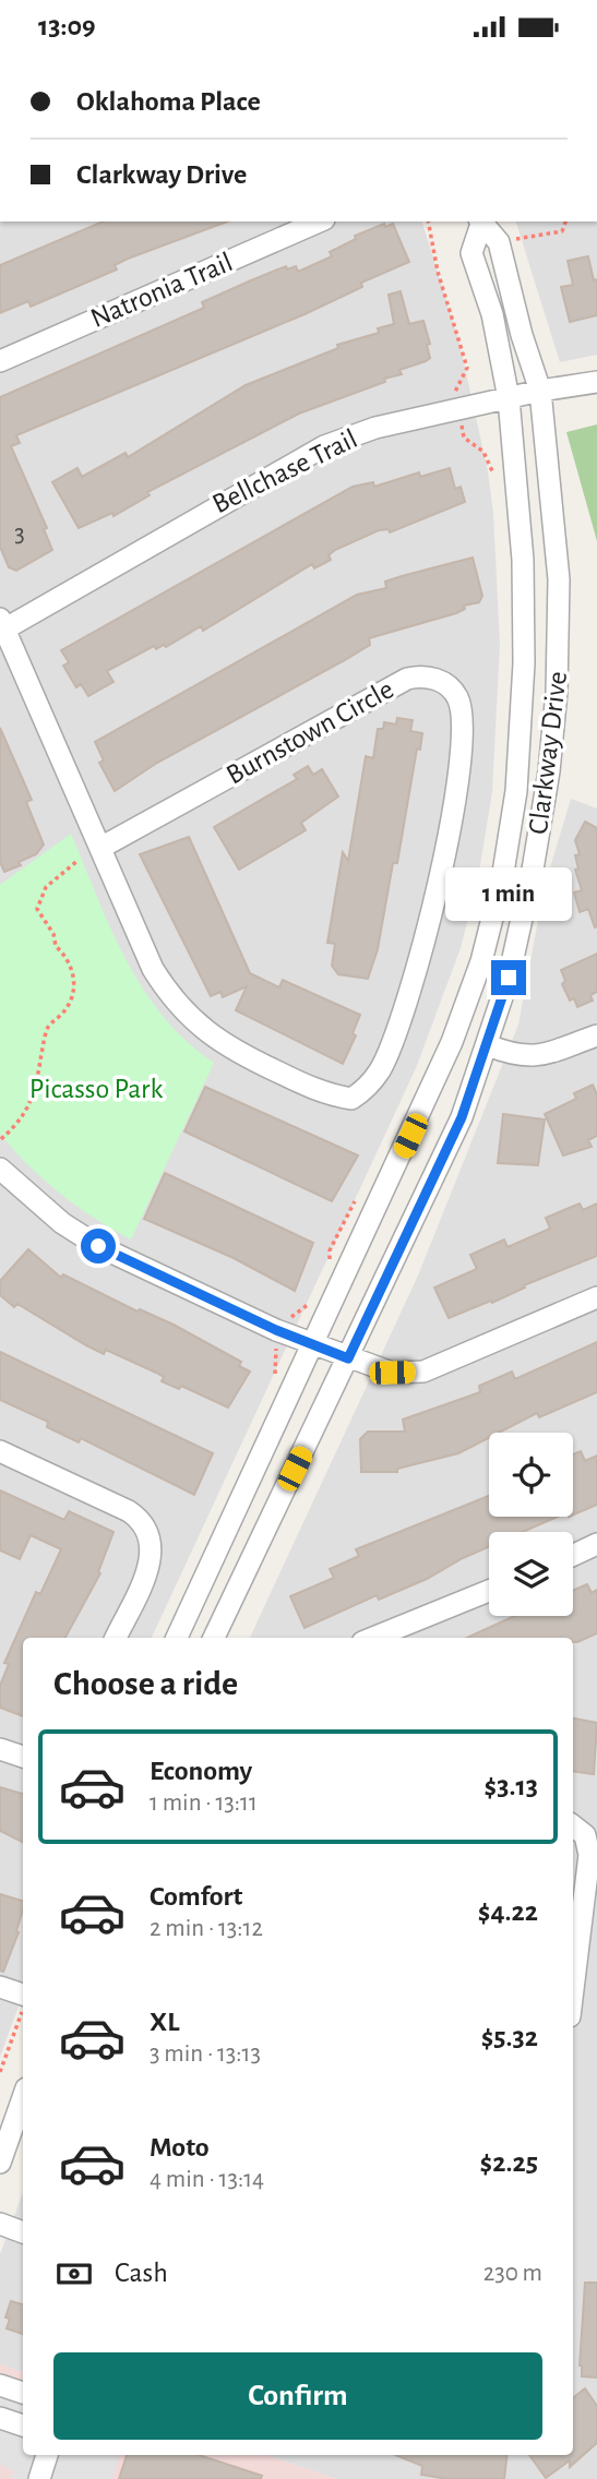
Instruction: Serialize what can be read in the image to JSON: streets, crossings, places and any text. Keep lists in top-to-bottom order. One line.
{"streets":{"street":["Natronia Trail","Bellchase Trail","Burnstown Circle","Clarkway Drive"]},"crossings":[["Bellchase Trail","Burnstown Circle"],["Bellchase Trail","Clarkway Drive"]],"parks":["Picasso Park"],"house_numbers":["3"],"page":{"status":"13:09","banner":["Oklahoma Place","Clarkway Drive"],"bubble":"1 min","heading":"Choose a ride","list":[{"name":"Economy","note":"1 min · 13:11","value":"$3.13"},{"name":"Comfort","note":"2 min · 13:12","value":"$4.22"},{"name":"XL","note":"3 min · 13:13","value":"$5.32"},{"name":"Moto","note":"4 min · 13:14","value":"$2.25"}],"pay":["Cash","230 m"],"buttons":"Confirm"}}
